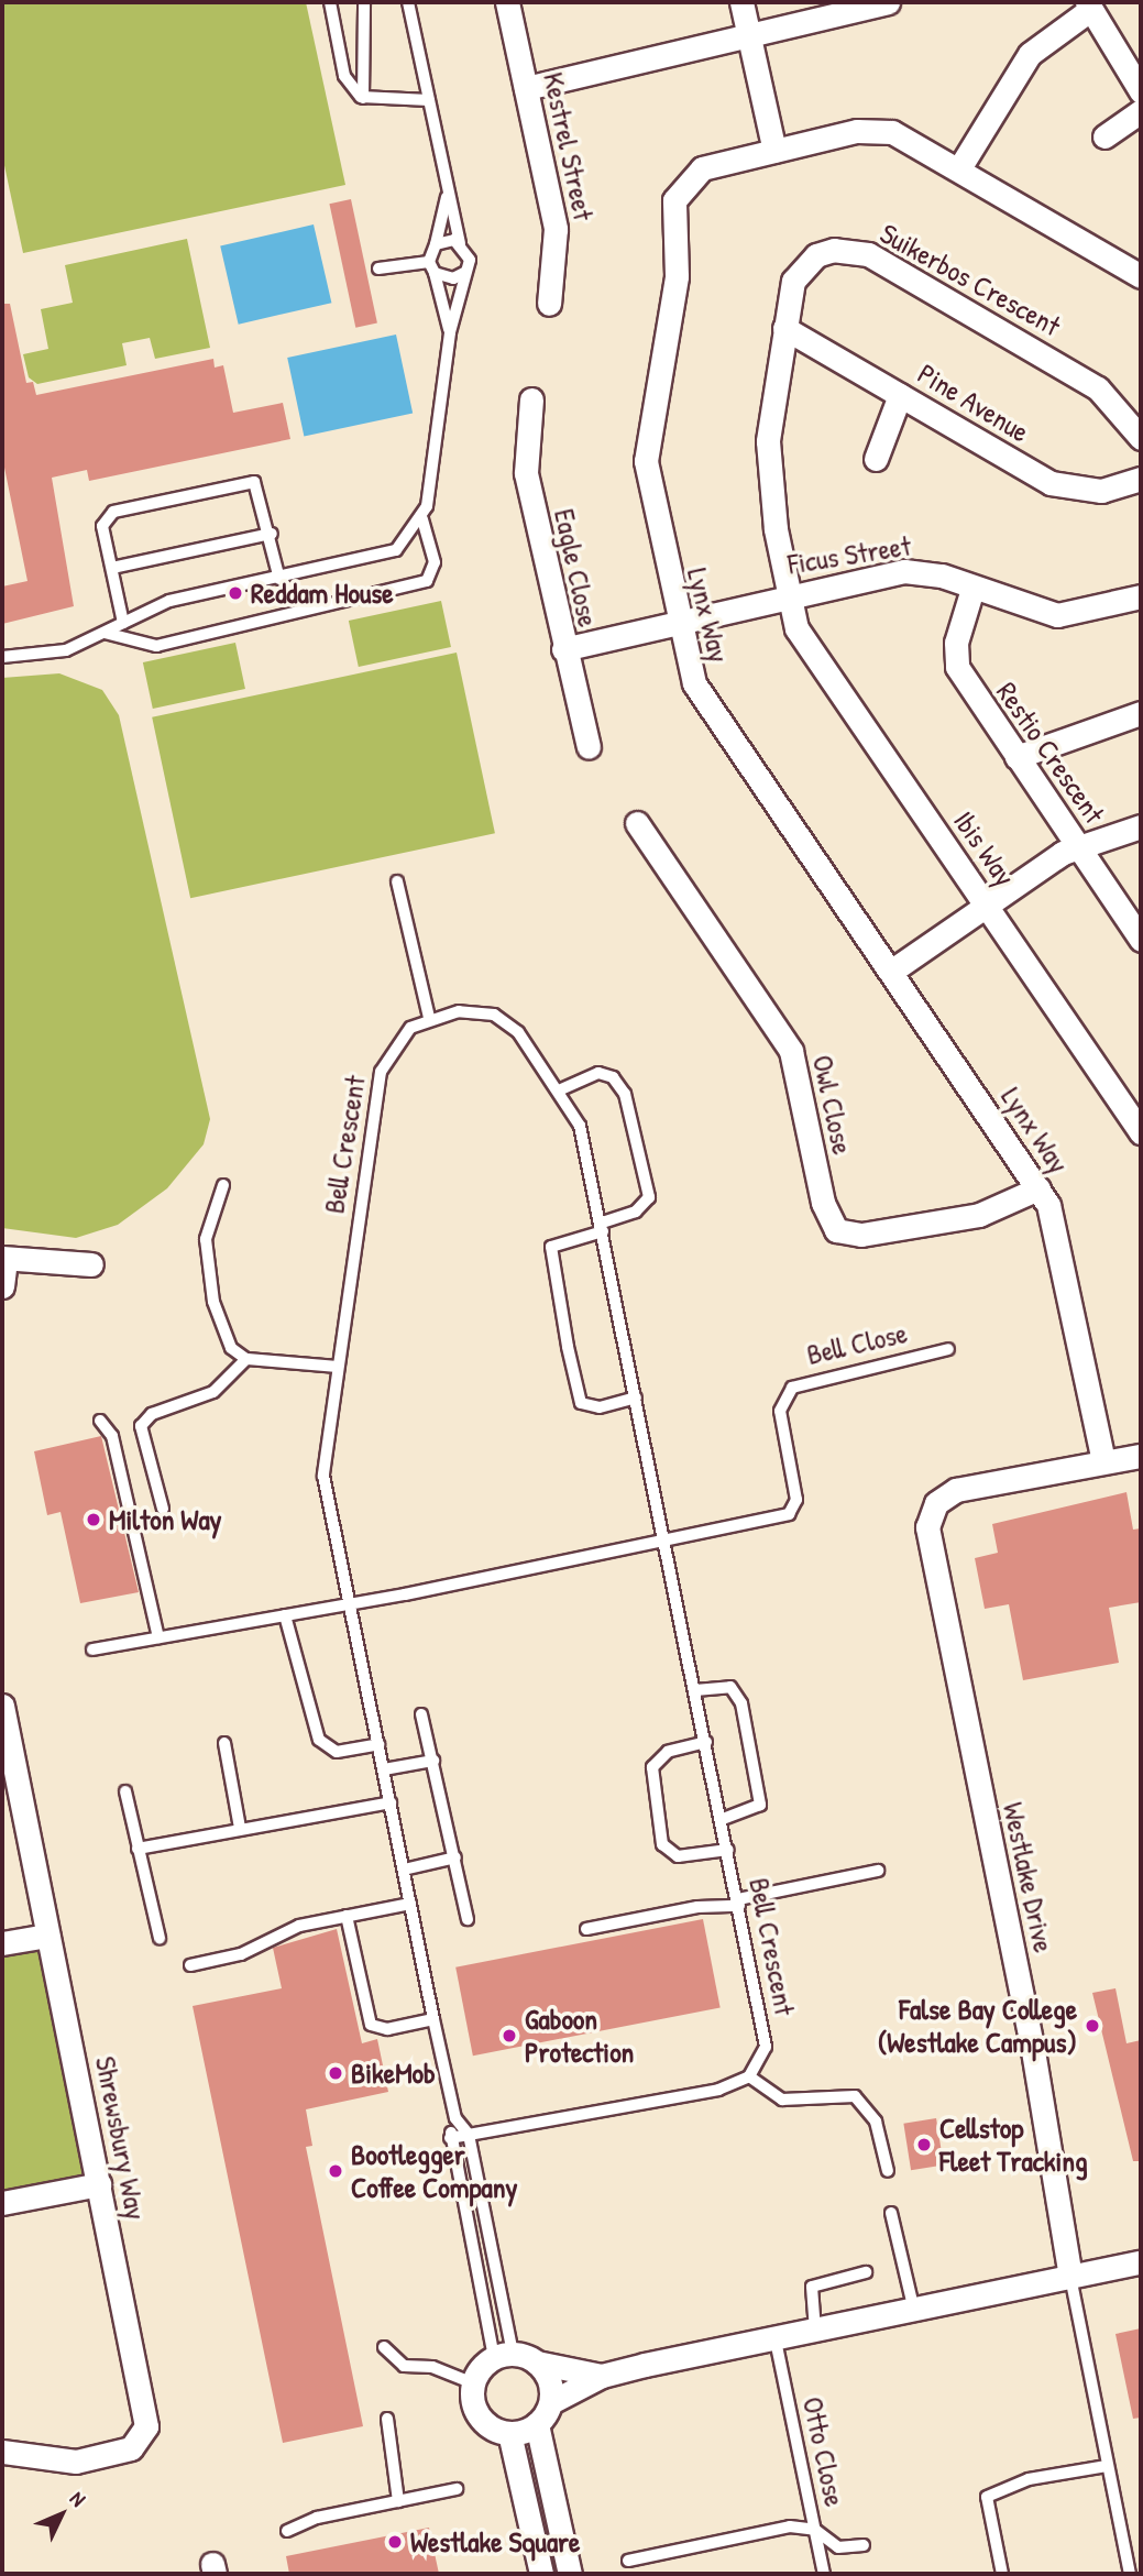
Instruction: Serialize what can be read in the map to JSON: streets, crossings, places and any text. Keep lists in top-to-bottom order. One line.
{"streets":{"street":["Kestrel Street","Suikerbos Crescent","Pine Avenue","Ficus Street","Eagle Close","Lynx Way","Restio Crescent","Ibis Way","Owl Close","Westlake Drive","Shrewsbury Way"],"lane":["Bell Crescent","Bell Close","Otto Close"]},"crossings":[["Suikerbos Crescent","Pine Avenue"],["Suikerbos Crescent","Ficus Street"],["Suikerbos Crescent","Ibis Way"],["Ficus Street","Eagle Close"],["Ficus Street","Lynx Way"],["Ficus Street","Restio Crescent"],["Ficus Street","Ibis Way"],["Lynx Way","Owl Close"],["Lynx Way","Westlake Drive"],["Bell Crescent","Bell Close"]],"places":["Reddam House","Milton Way","False Bay College (Westlake Campus)","Gaboon Protection","BikeMob","Cellstop Fleet Tracking","Bootlegger Coffee Company","Westlake Square"],"north":"top right"}
